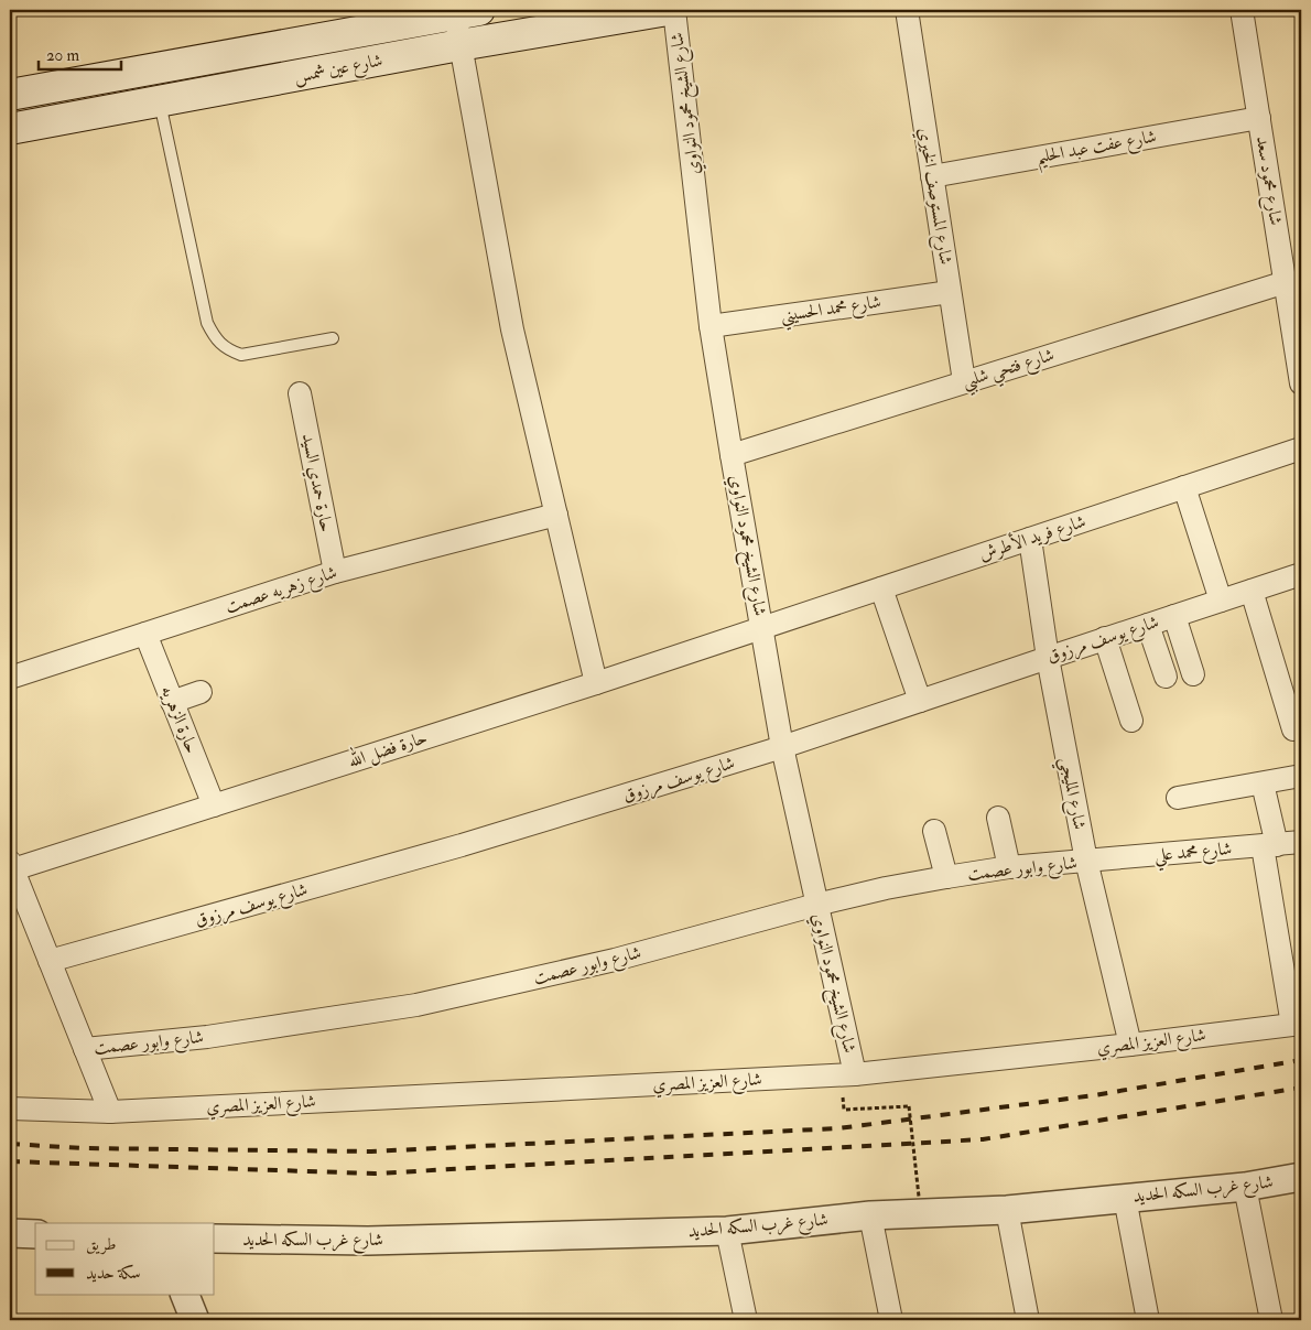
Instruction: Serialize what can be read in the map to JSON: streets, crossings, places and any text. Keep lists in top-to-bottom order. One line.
{"streets":{"main road":["شارع عين شمس"],"street":["شارع الشيخ محمود النواوي","شارع عفت عبد الحليم","شارع محمود سعد","شارع المستوصف الخيري","شارع محمد الحسيني","شارع فتحي شلبي","حارة حمدي السيد","شارع فريد الأطرش","شارع زهريه عصمت","شارع يوسف مرزوق","حارة الزهريه","حارة فضل الله","شارع المليجي","شارع محمد علي","شارع وابور عصمت","شارع العزيز المصري","شارع غرب السكه الحديد"]},"crossings":[["شارع الشيخ محمود النواوي","شارع محمد الحسيني"],["شارع الشيخ محمود النواوي","شارع فتحي شلبي"],["شارع الشيخ محمود النواوي","شارع فريد الأطرش"],["شارع الشيخ محمود النواوي","شارع يوسف مرزوق"],["شارع الشيخ محمود النواوي","حارة فضل الله"],["شارع الشيخ محمود النواوي","شارع وابور عصمت"],["شارع الشيخ محمود النواوي","شارع العزيز المصري"],["شارع عفت عبد الحليم","شارع محمود سعد"],["شارع عفت عبد الحليم","شارع المستوصف الخيري"],["شارع محمود سعد","شارع فتحي شلبي"],["شارع المستوصف الخيري","شارع محمد الحسيني"],["شارع المستوصف الخيري","شارع فتحي شلبي"],["حارة حمدي السيد","شارع زهريه عصمت"],["شارع فريد الأطرش","حارة فضل الله"],["شارع فريد الأطرش","شارع المليجي"],["شارع زهريه عصمت","حارة الزهريه"],["شارع يوسف مرزوق","شارع المليجي"],["حارة الزهريه","حارة فضل الله"],["شارع المليجي","شارع محمد علي"],["شارع المليجي","شارع وابور عصمت"],["شارع المليجي","شارع العزيز المصري"],["شارع محمد علي","شارع وابور عصمت"]],"legend":["طريق","سكة حديد"],"scale_bar":"20 m"}
